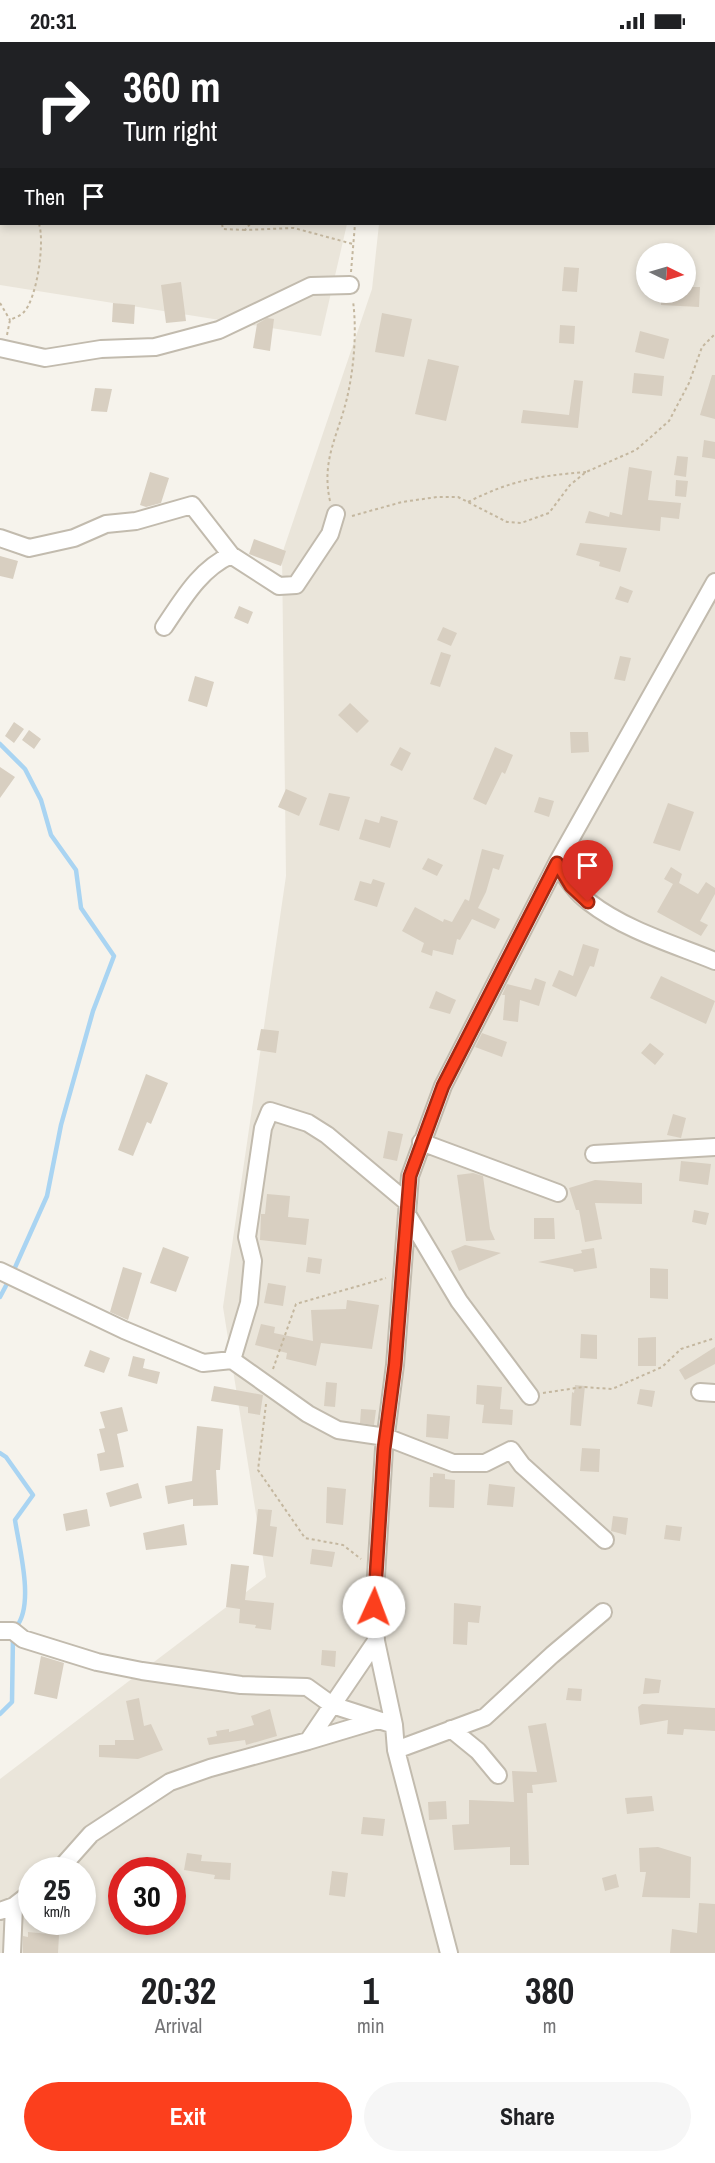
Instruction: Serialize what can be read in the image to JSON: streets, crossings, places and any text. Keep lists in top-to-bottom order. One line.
{"north":"right","page":{"status":"20:31","turn":["360 m","Turn right"],"then":"Then","speed":"25 km/h","limit":"30","eta":["20:32","Arrival","1","min","380","m"],"buttons":["Exit","Share"]}}
